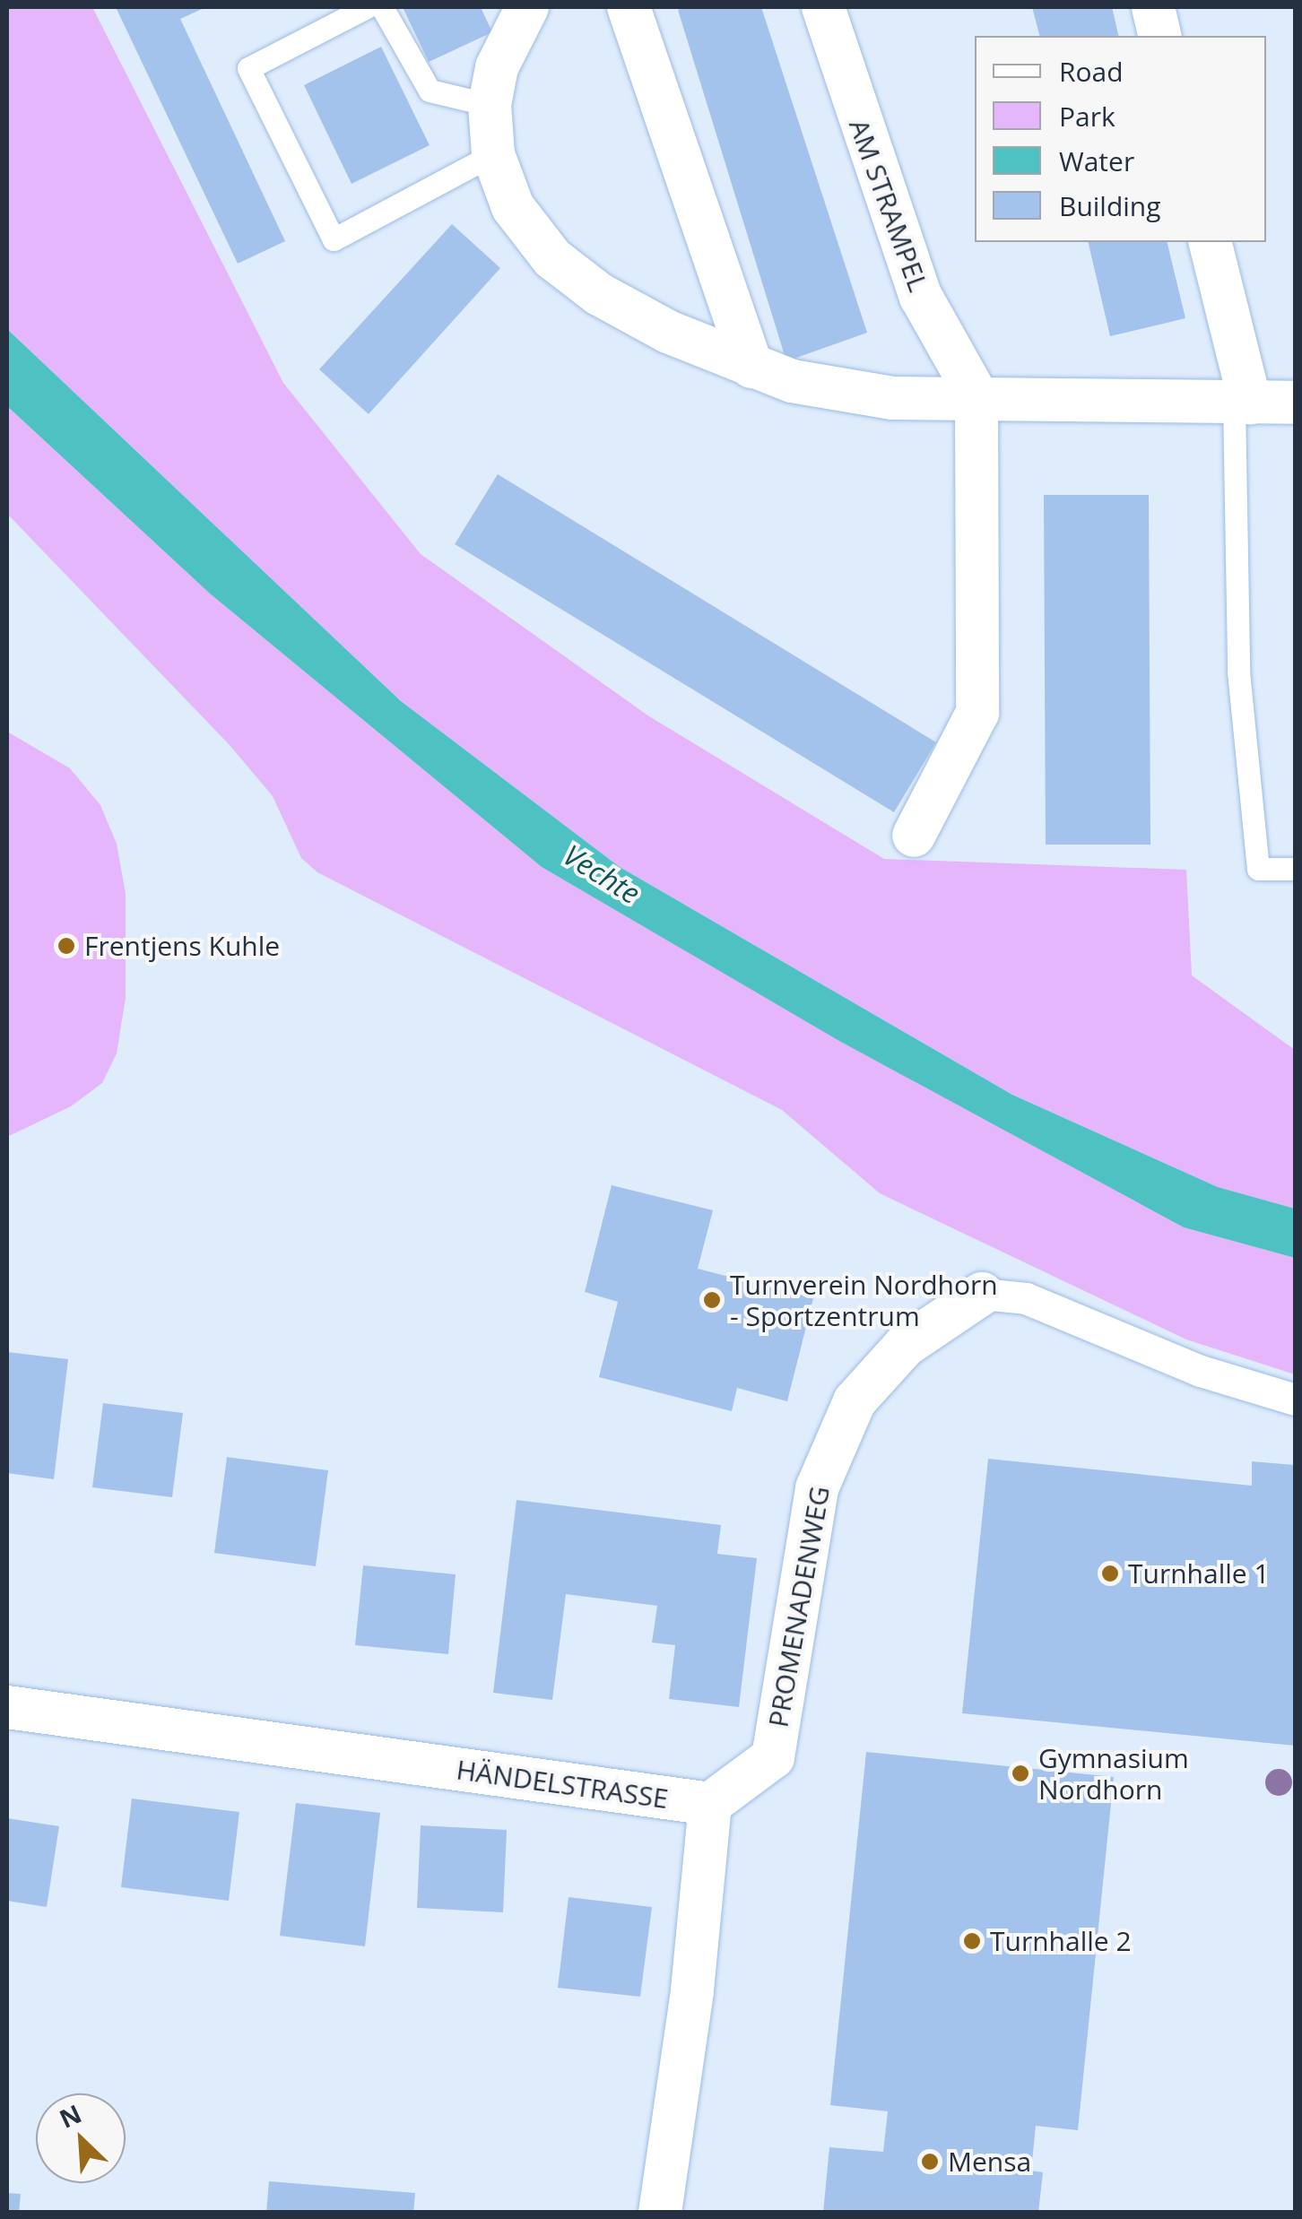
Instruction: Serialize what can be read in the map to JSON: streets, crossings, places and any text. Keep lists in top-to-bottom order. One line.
{"streets":{"street":["AM STRAMPEL","PROMENADENWEG","HÄNDELSTRASSE"]},"crossings":[["PROMENADENWEG","HÄNDELSTRASSE"]],"water":["Vechte"],"places":["Frentjens Kuhle","Turnverein Nordhorn - Sportzentrum","Turnhalle 1","Gymnasium Nordhorn","Turnhalle 2","Mensa"],"legend":["Road","Park","Water","Building"],"north":"top left"}
